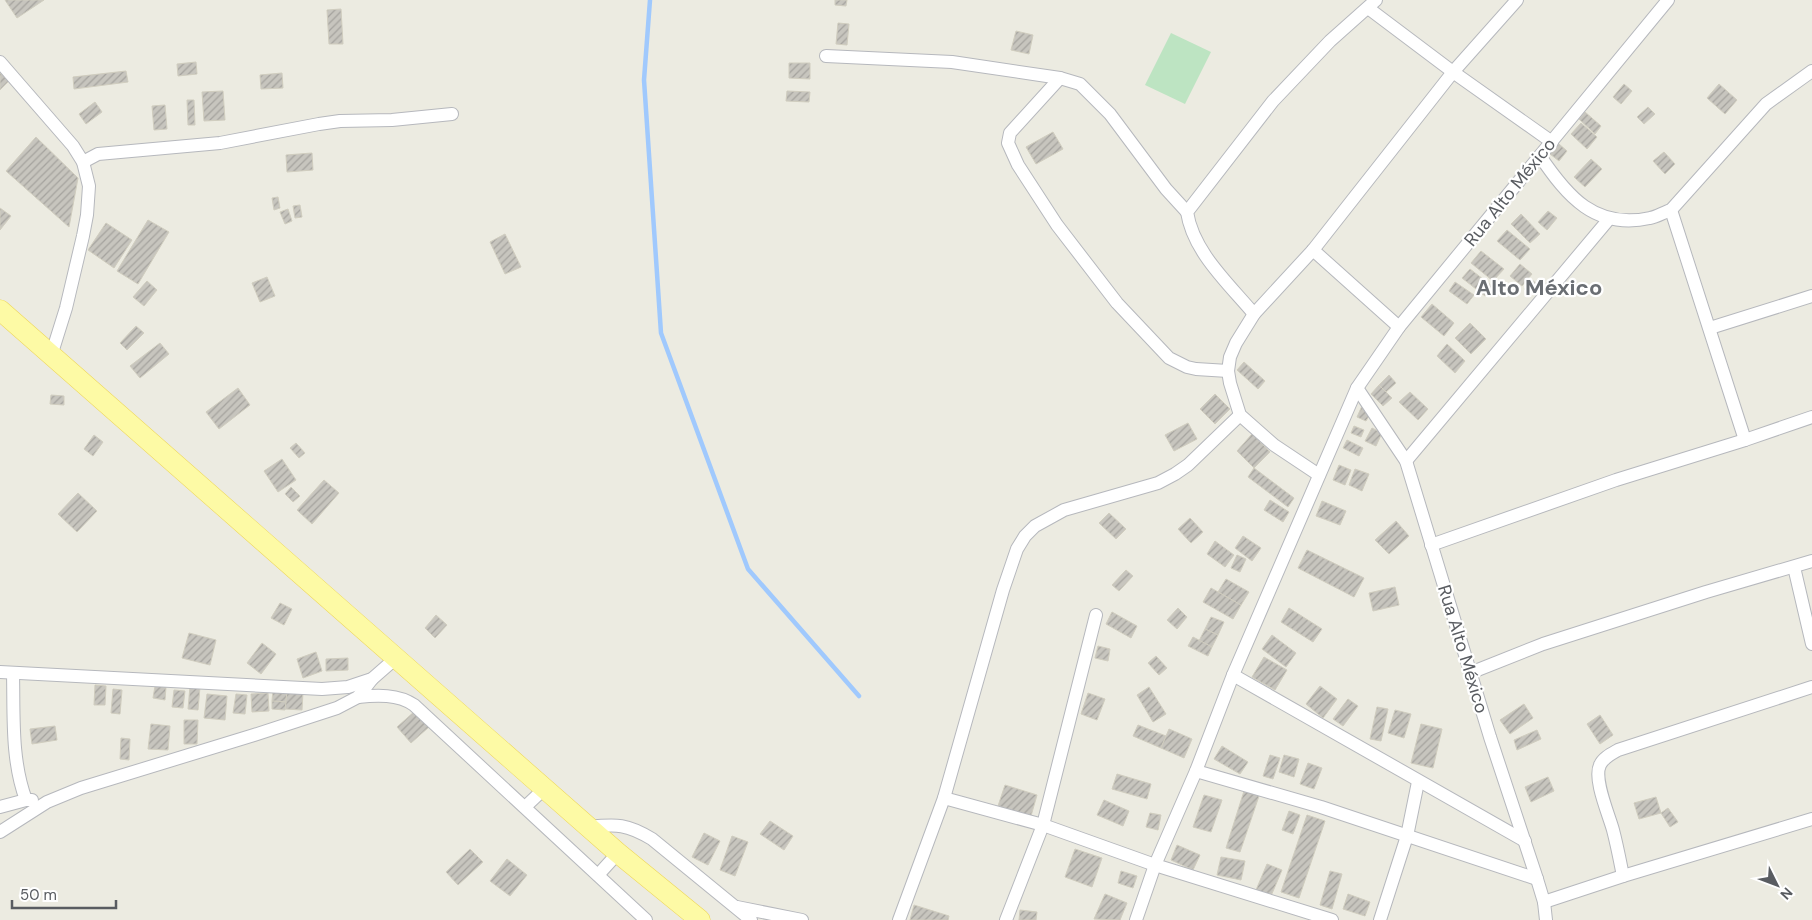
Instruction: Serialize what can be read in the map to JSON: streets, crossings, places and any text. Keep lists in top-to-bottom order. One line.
{"streets":{"street":["Rua Alto México"]},"districts":["Alto México"],"scale_bar":"50 m","north":"bottom right"}
